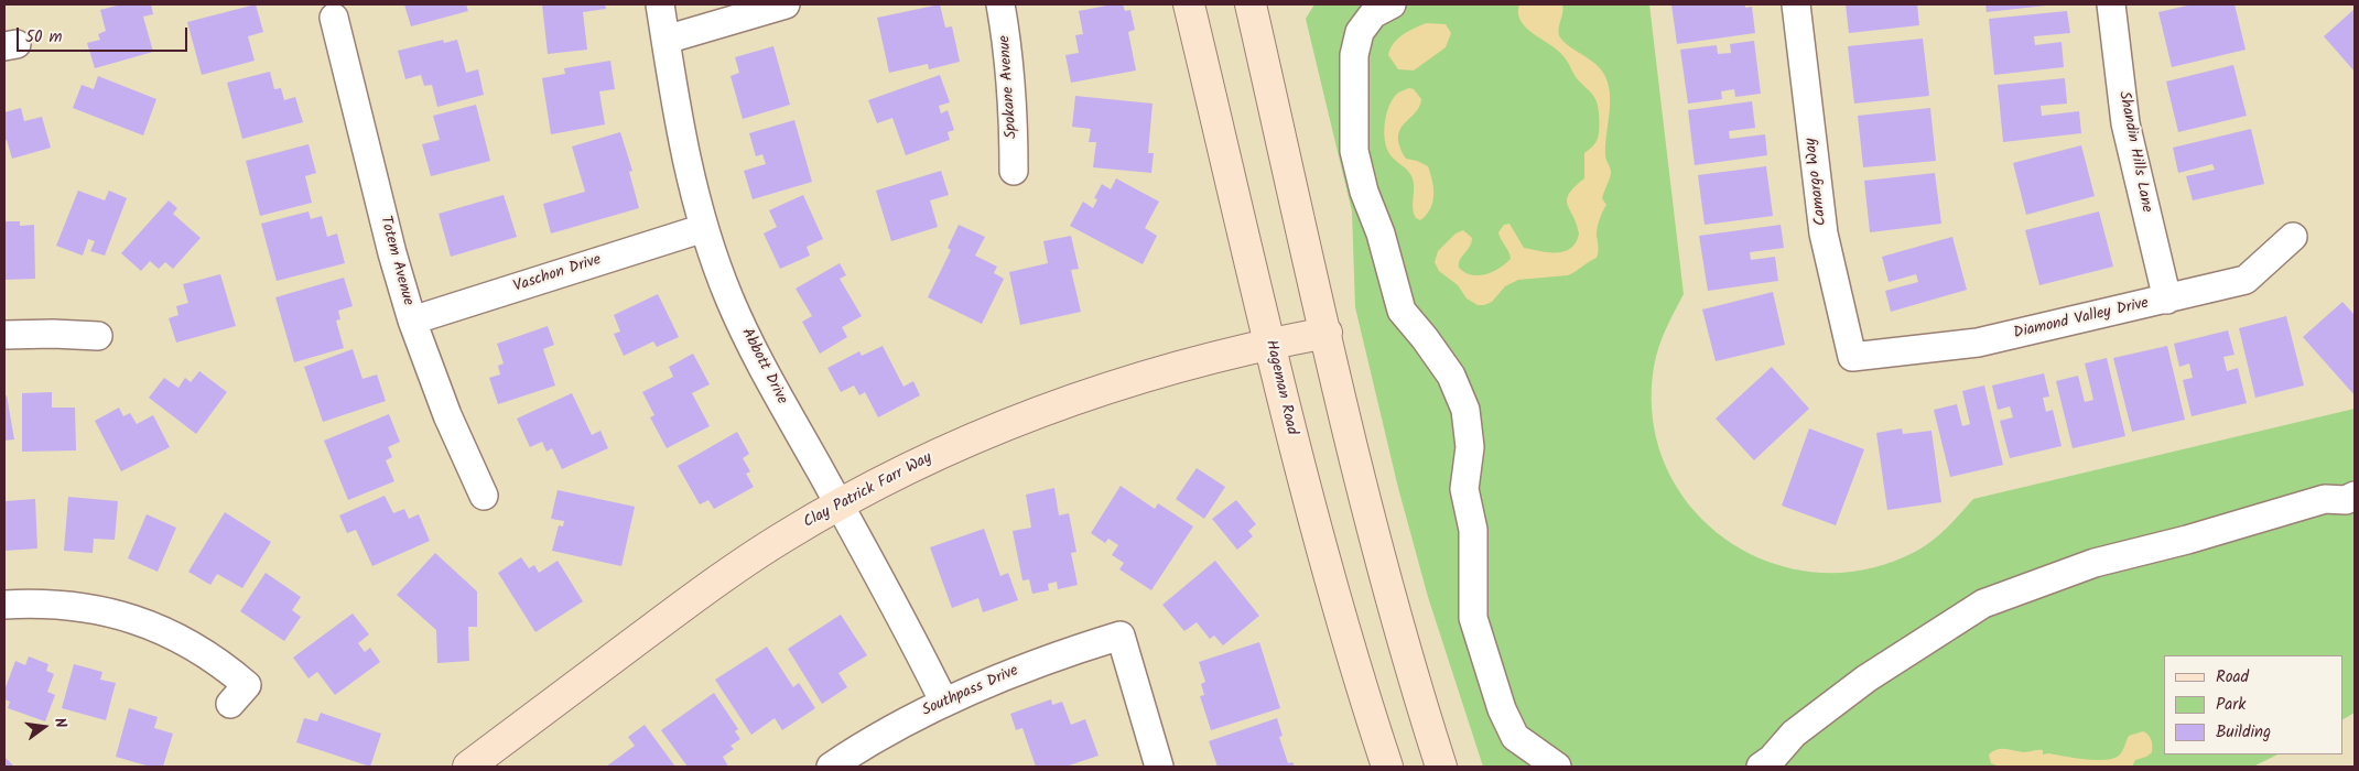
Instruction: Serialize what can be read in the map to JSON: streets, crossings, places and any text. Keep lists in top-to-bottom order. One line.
{"streets":{"main road":["Hageman Road","Clay Patrick Farr Way"],"street":["Spokane Avenue","Shandin Hills Lane","Camargo Way","Totem Avenue","Vaschon Drive","Diamond Valley Drive","Abbott Drive","Southpass Drive"]},"crossings":[["Shandin Hills Lane","Diamond Valley Drive"],["Camargo Way","Diamond Valley Drive"],["Totem Avenue","Vaschon Drive"],["Vaschon Drive","Abbott Drive"],["Abbott Drive","Clay Patrick Farr Way"],["Abbott Drive","Southpass Drive"],["Hageman Road","Clay Patrick Farr Way"]],"legend":["Road","Park","Building"],"scale_bar":"50 m","north":"right"}
